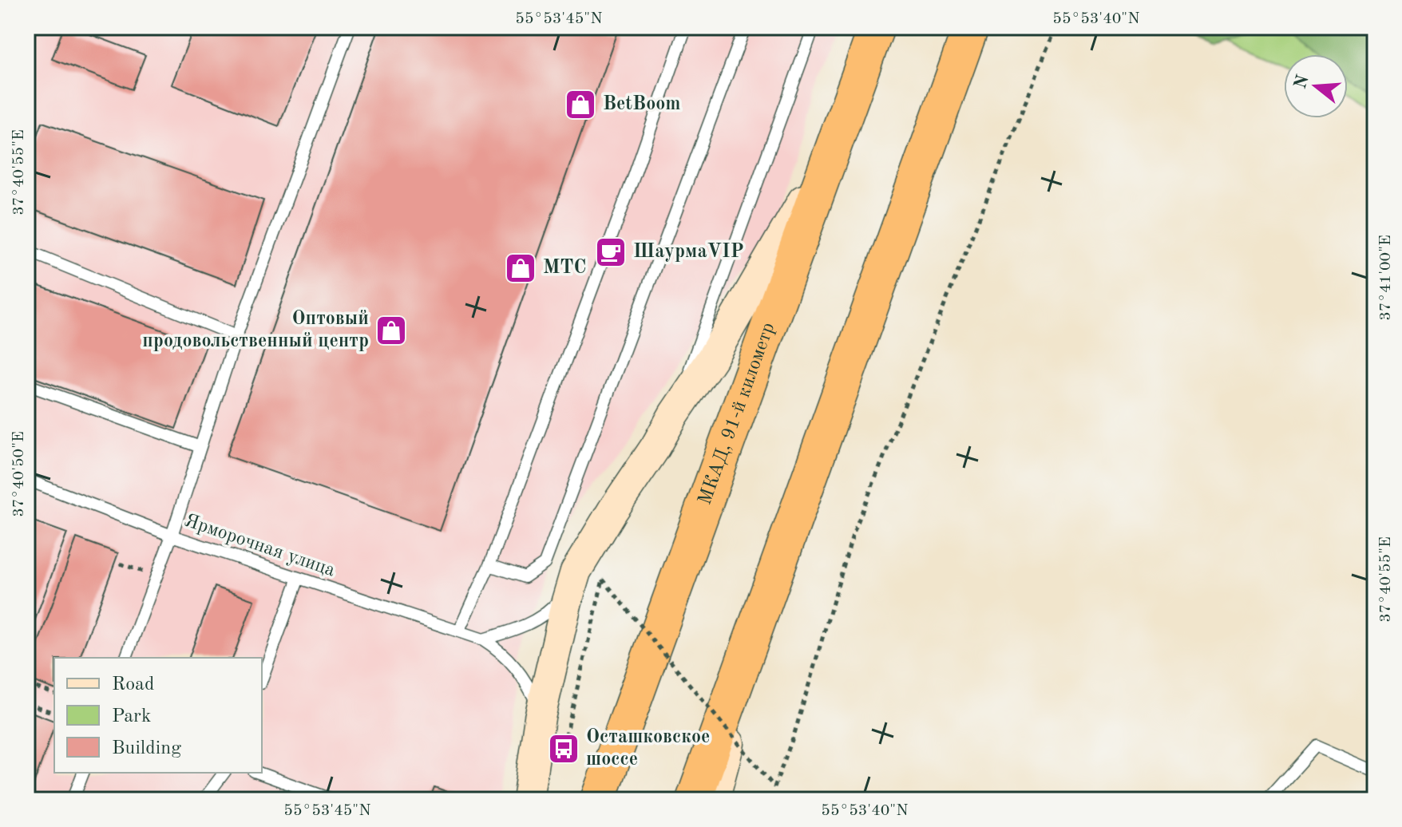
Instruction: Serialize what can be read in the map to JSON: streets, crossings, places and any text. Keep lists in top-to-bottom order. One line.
{"streets":{"highway":["МКАД, 91-й километр"],"lane":["Ярморочная улица"]},"places":{"shop":["BetBoom","МТС","Оптовый продовольственный центр"],"cafe":["ШаурмаVIP"],"bus stop":["Осташковское шоссе"]},"legend":["Road","Park","Building"],"north":"left","coordinates":["55°53'45\"N","55°53'40\"N","37°40'55\"E","37°41'00\"E","37°40'50\"E"]}
